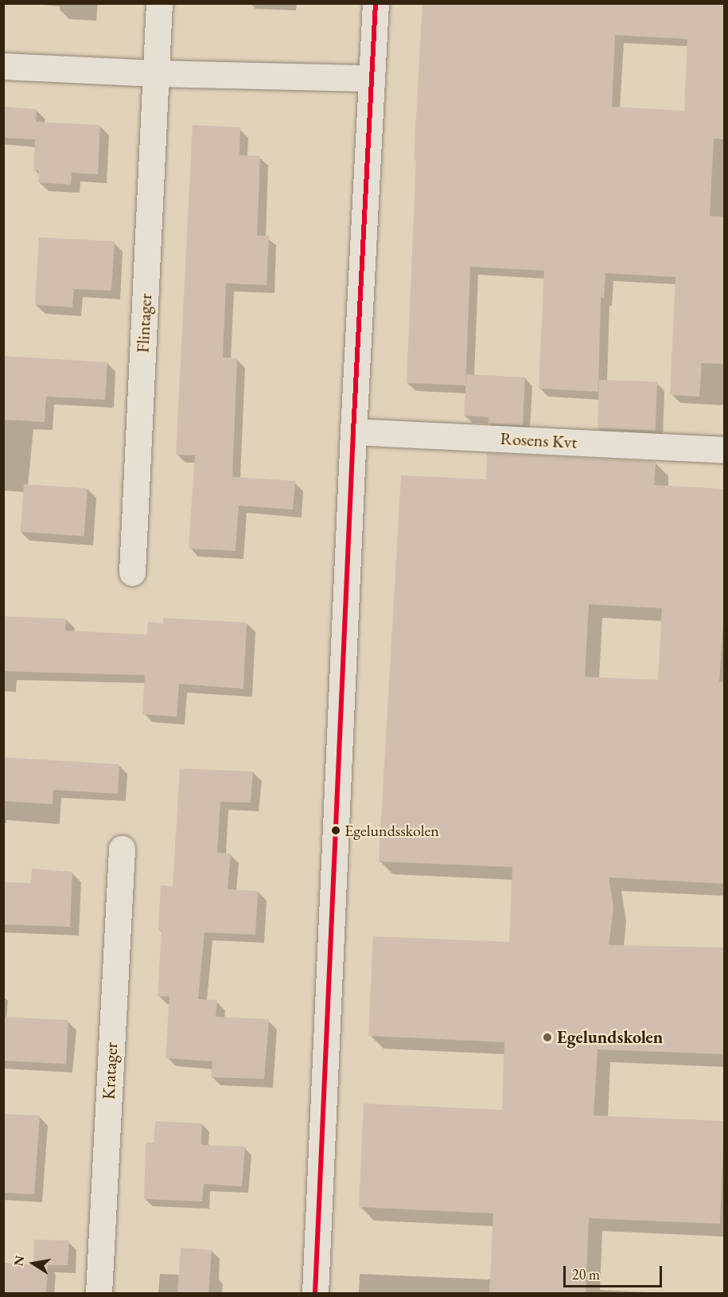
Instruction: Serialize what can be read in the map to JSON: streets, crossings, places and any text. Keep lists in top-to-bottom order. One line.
{"streets":{"street":["Flintager","Rosens Kvt","Kratager"]},"places":["Egelundsskolen","Egelundskolen"],"scale_bar":"20 m","north":"left"}
